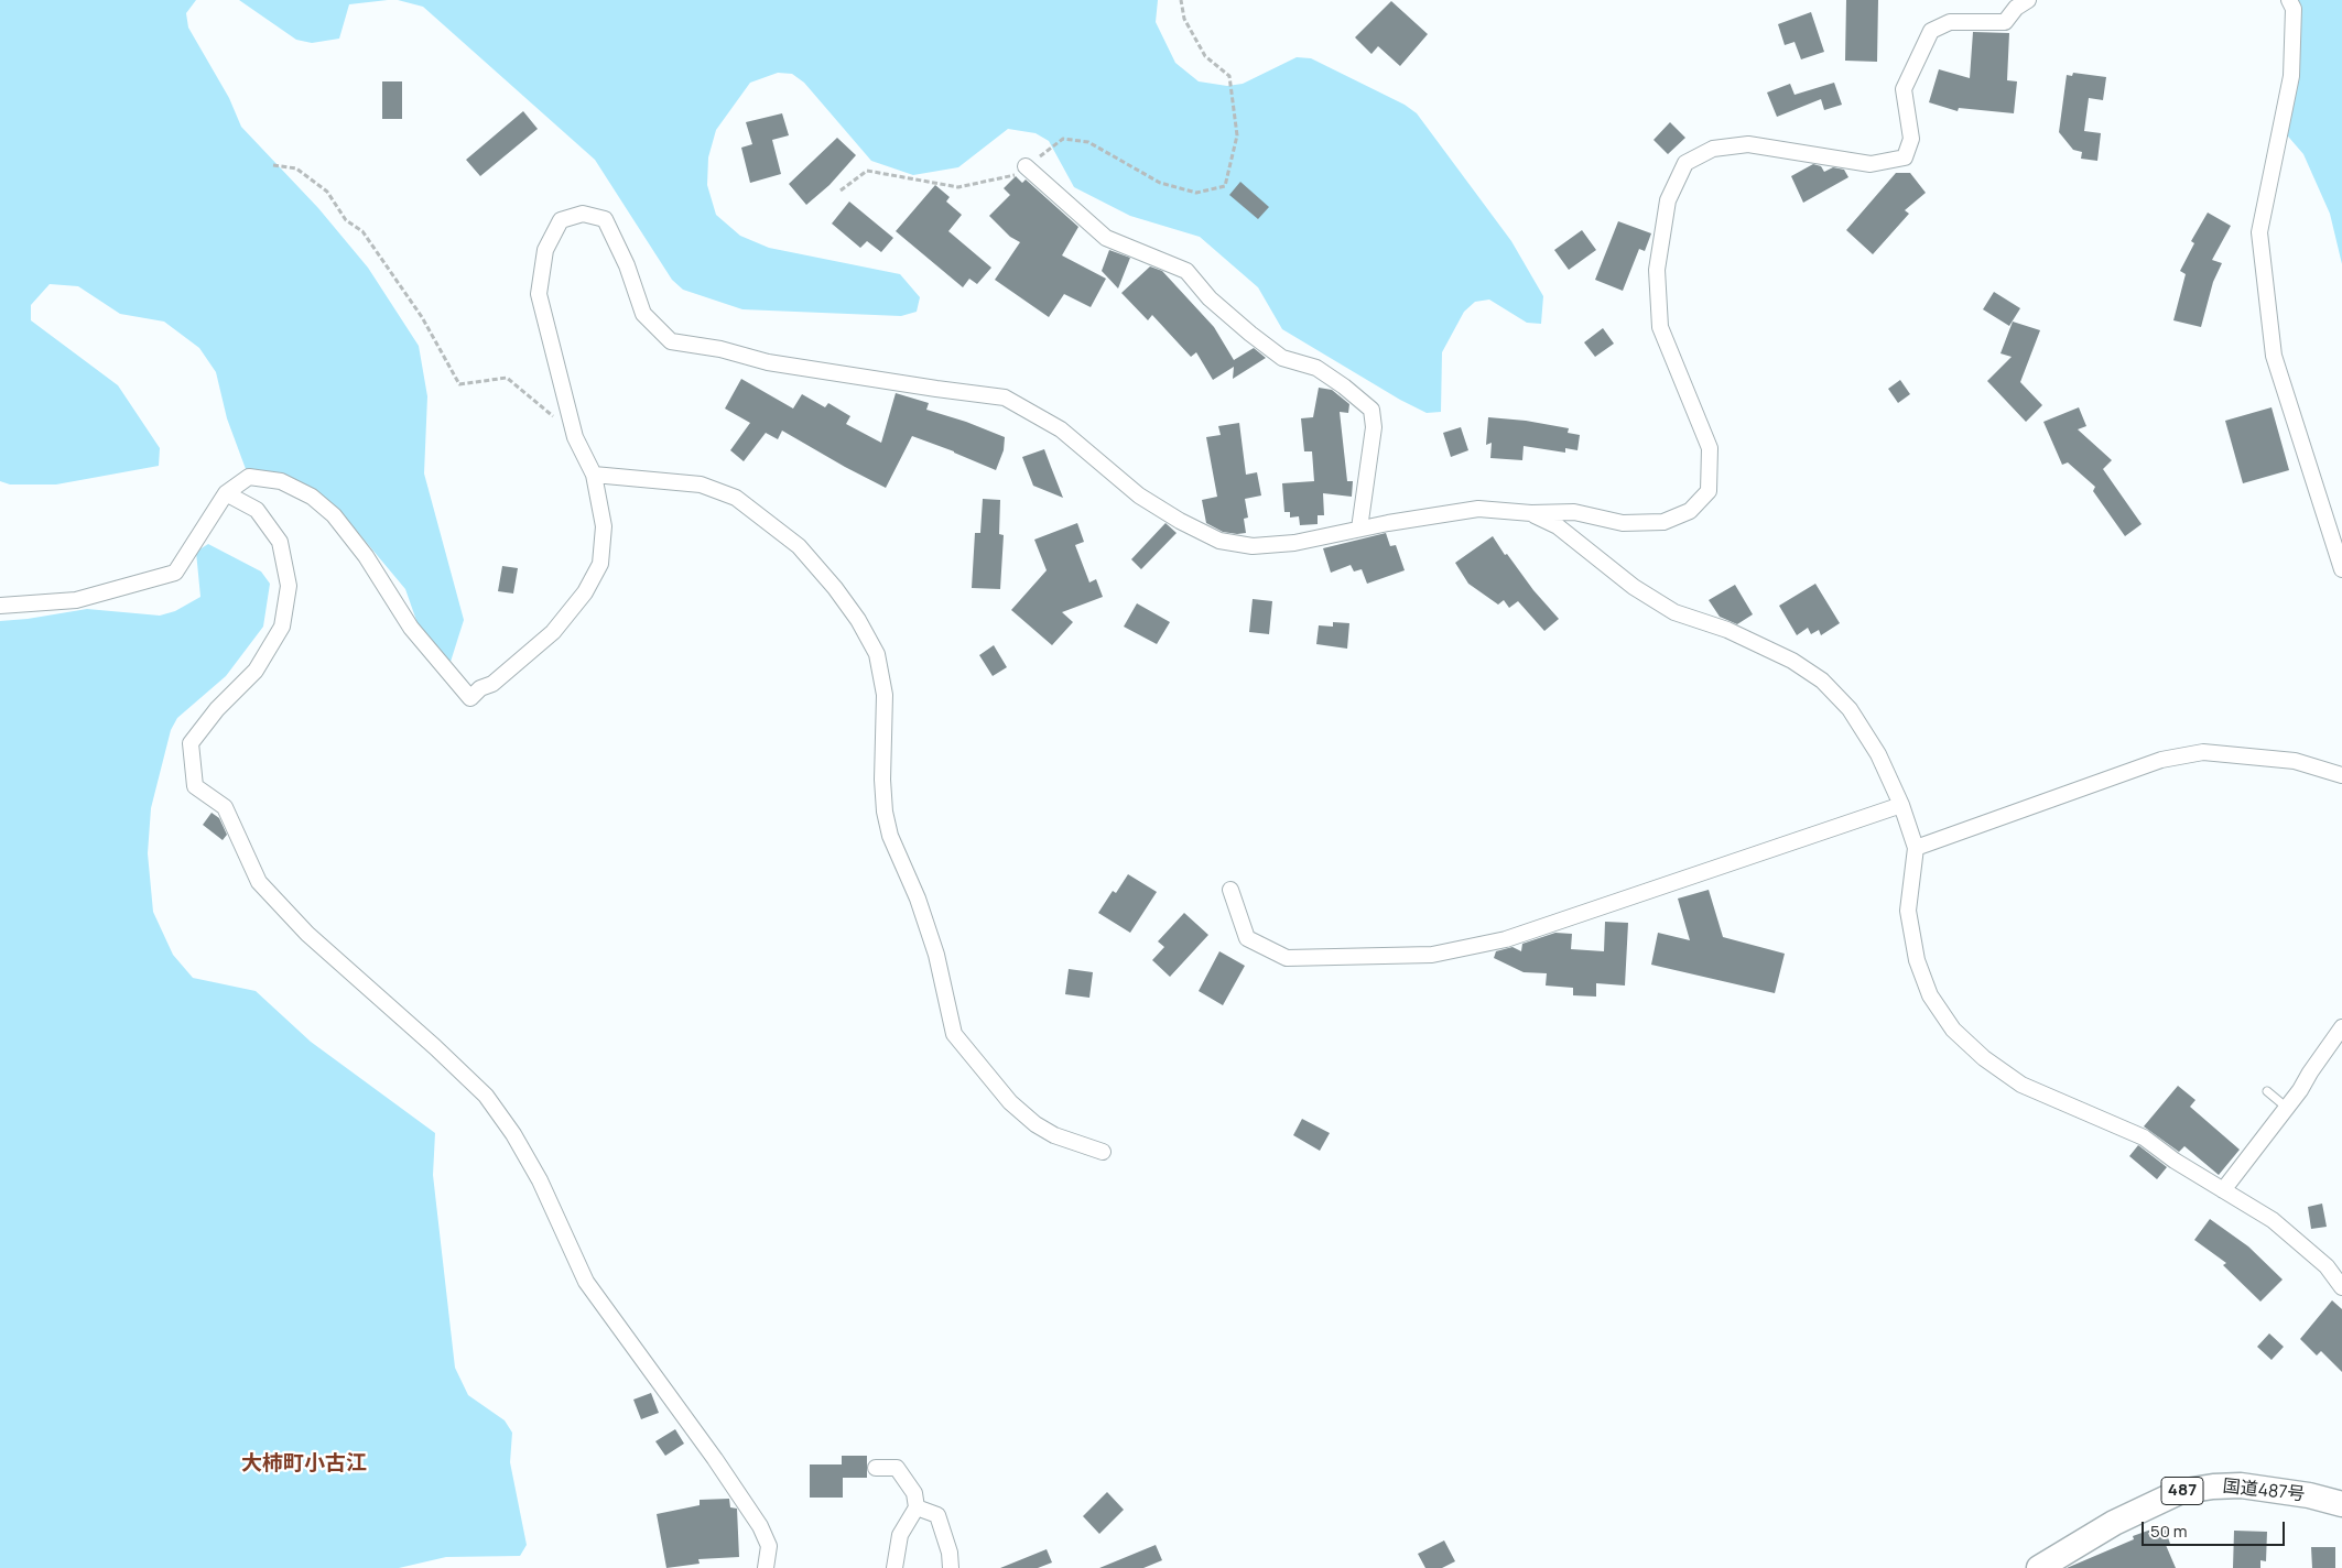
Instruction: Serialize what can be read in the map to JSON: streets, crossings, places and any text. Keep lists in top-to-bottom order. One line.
{"streets":{"highway":["487","国道487号"]},"districts":["大柿町小古江"],"scale_bar":"50 m"}
